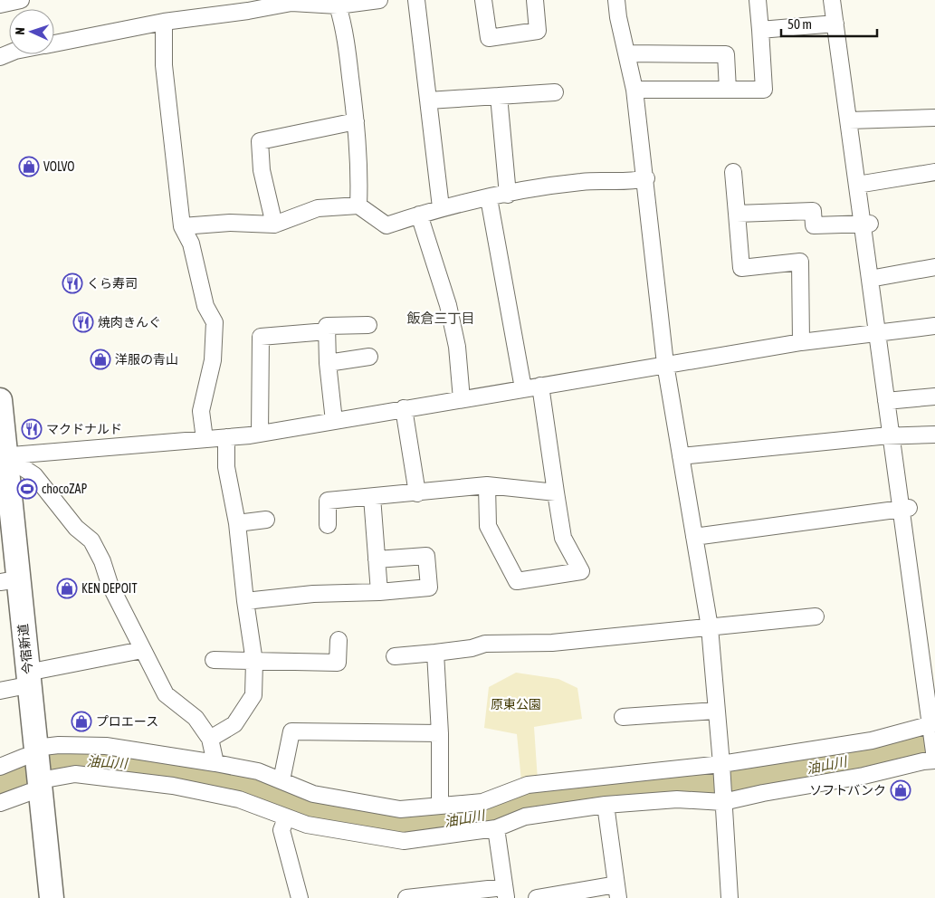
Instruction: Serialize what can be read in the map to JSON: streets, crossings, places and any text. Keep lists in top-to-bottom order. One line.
{"streets":{"highway":["今宿新道"]},"districts":["飯倉三丁目"],"water":["油山川"],"parks":["原東公園"],"places":{"shop":["VOLVO","洋服の青山","KEN DEPOIT","プロエース","ソフトバンク"],"restaurant":["くら寿司","焼肉きんぐ","マクドナルド"],"sports":["chocoZAP"]},"scale_bar":"50 m","north":"left"}
